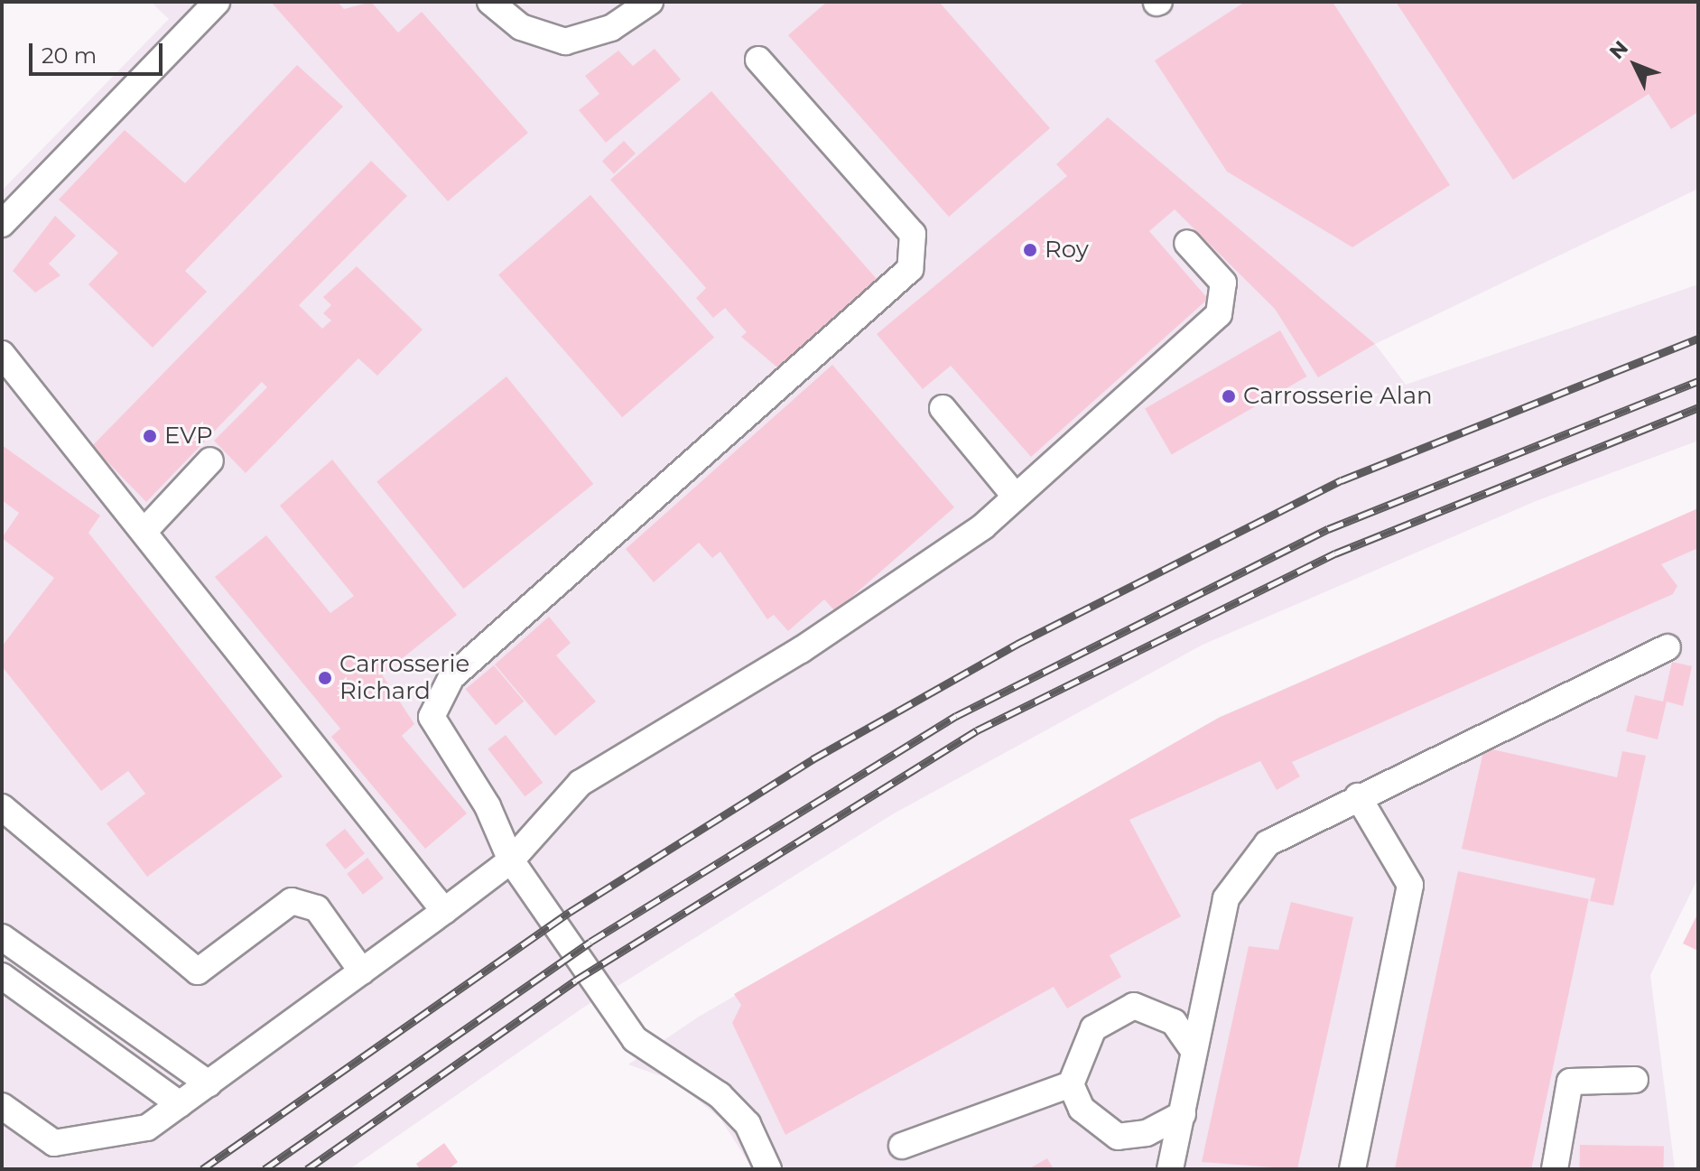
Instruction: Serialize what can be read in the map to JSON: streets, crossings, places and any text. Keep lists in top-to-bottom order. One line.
{"places":["Roy","Carrosserie Alan","EVP","Carrosserie Richard"],"scale_bar":"20 m","north":"top left"}
